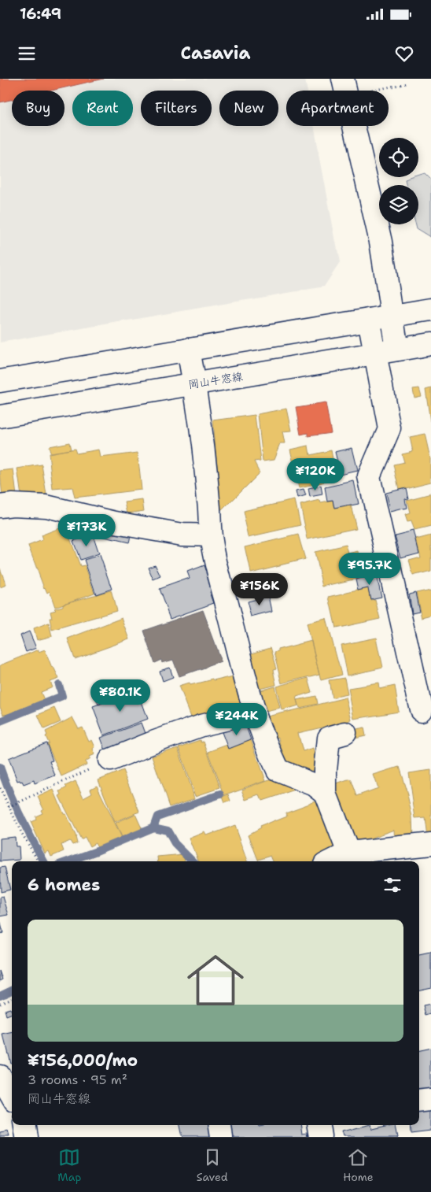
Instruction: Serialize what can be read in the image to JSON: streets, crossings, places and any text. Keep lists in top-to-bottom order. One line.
{"streets":{"street":["岡山牛窓線"]},"page":{"status":"16:49","header":"Casavia","chip":["Buy","Rent","Filters","New","Apartment"],"price":["¥120K","¥173K","¥95.7K","¥156K","¥80.1K","¥244K"],"heading":"6 homes","list":[{"name":"¥156,000/mo","note":"3 rooms · 95 m² · 岡山牛窓線"}],"tabs":["Map","Saved","Home"]}}
